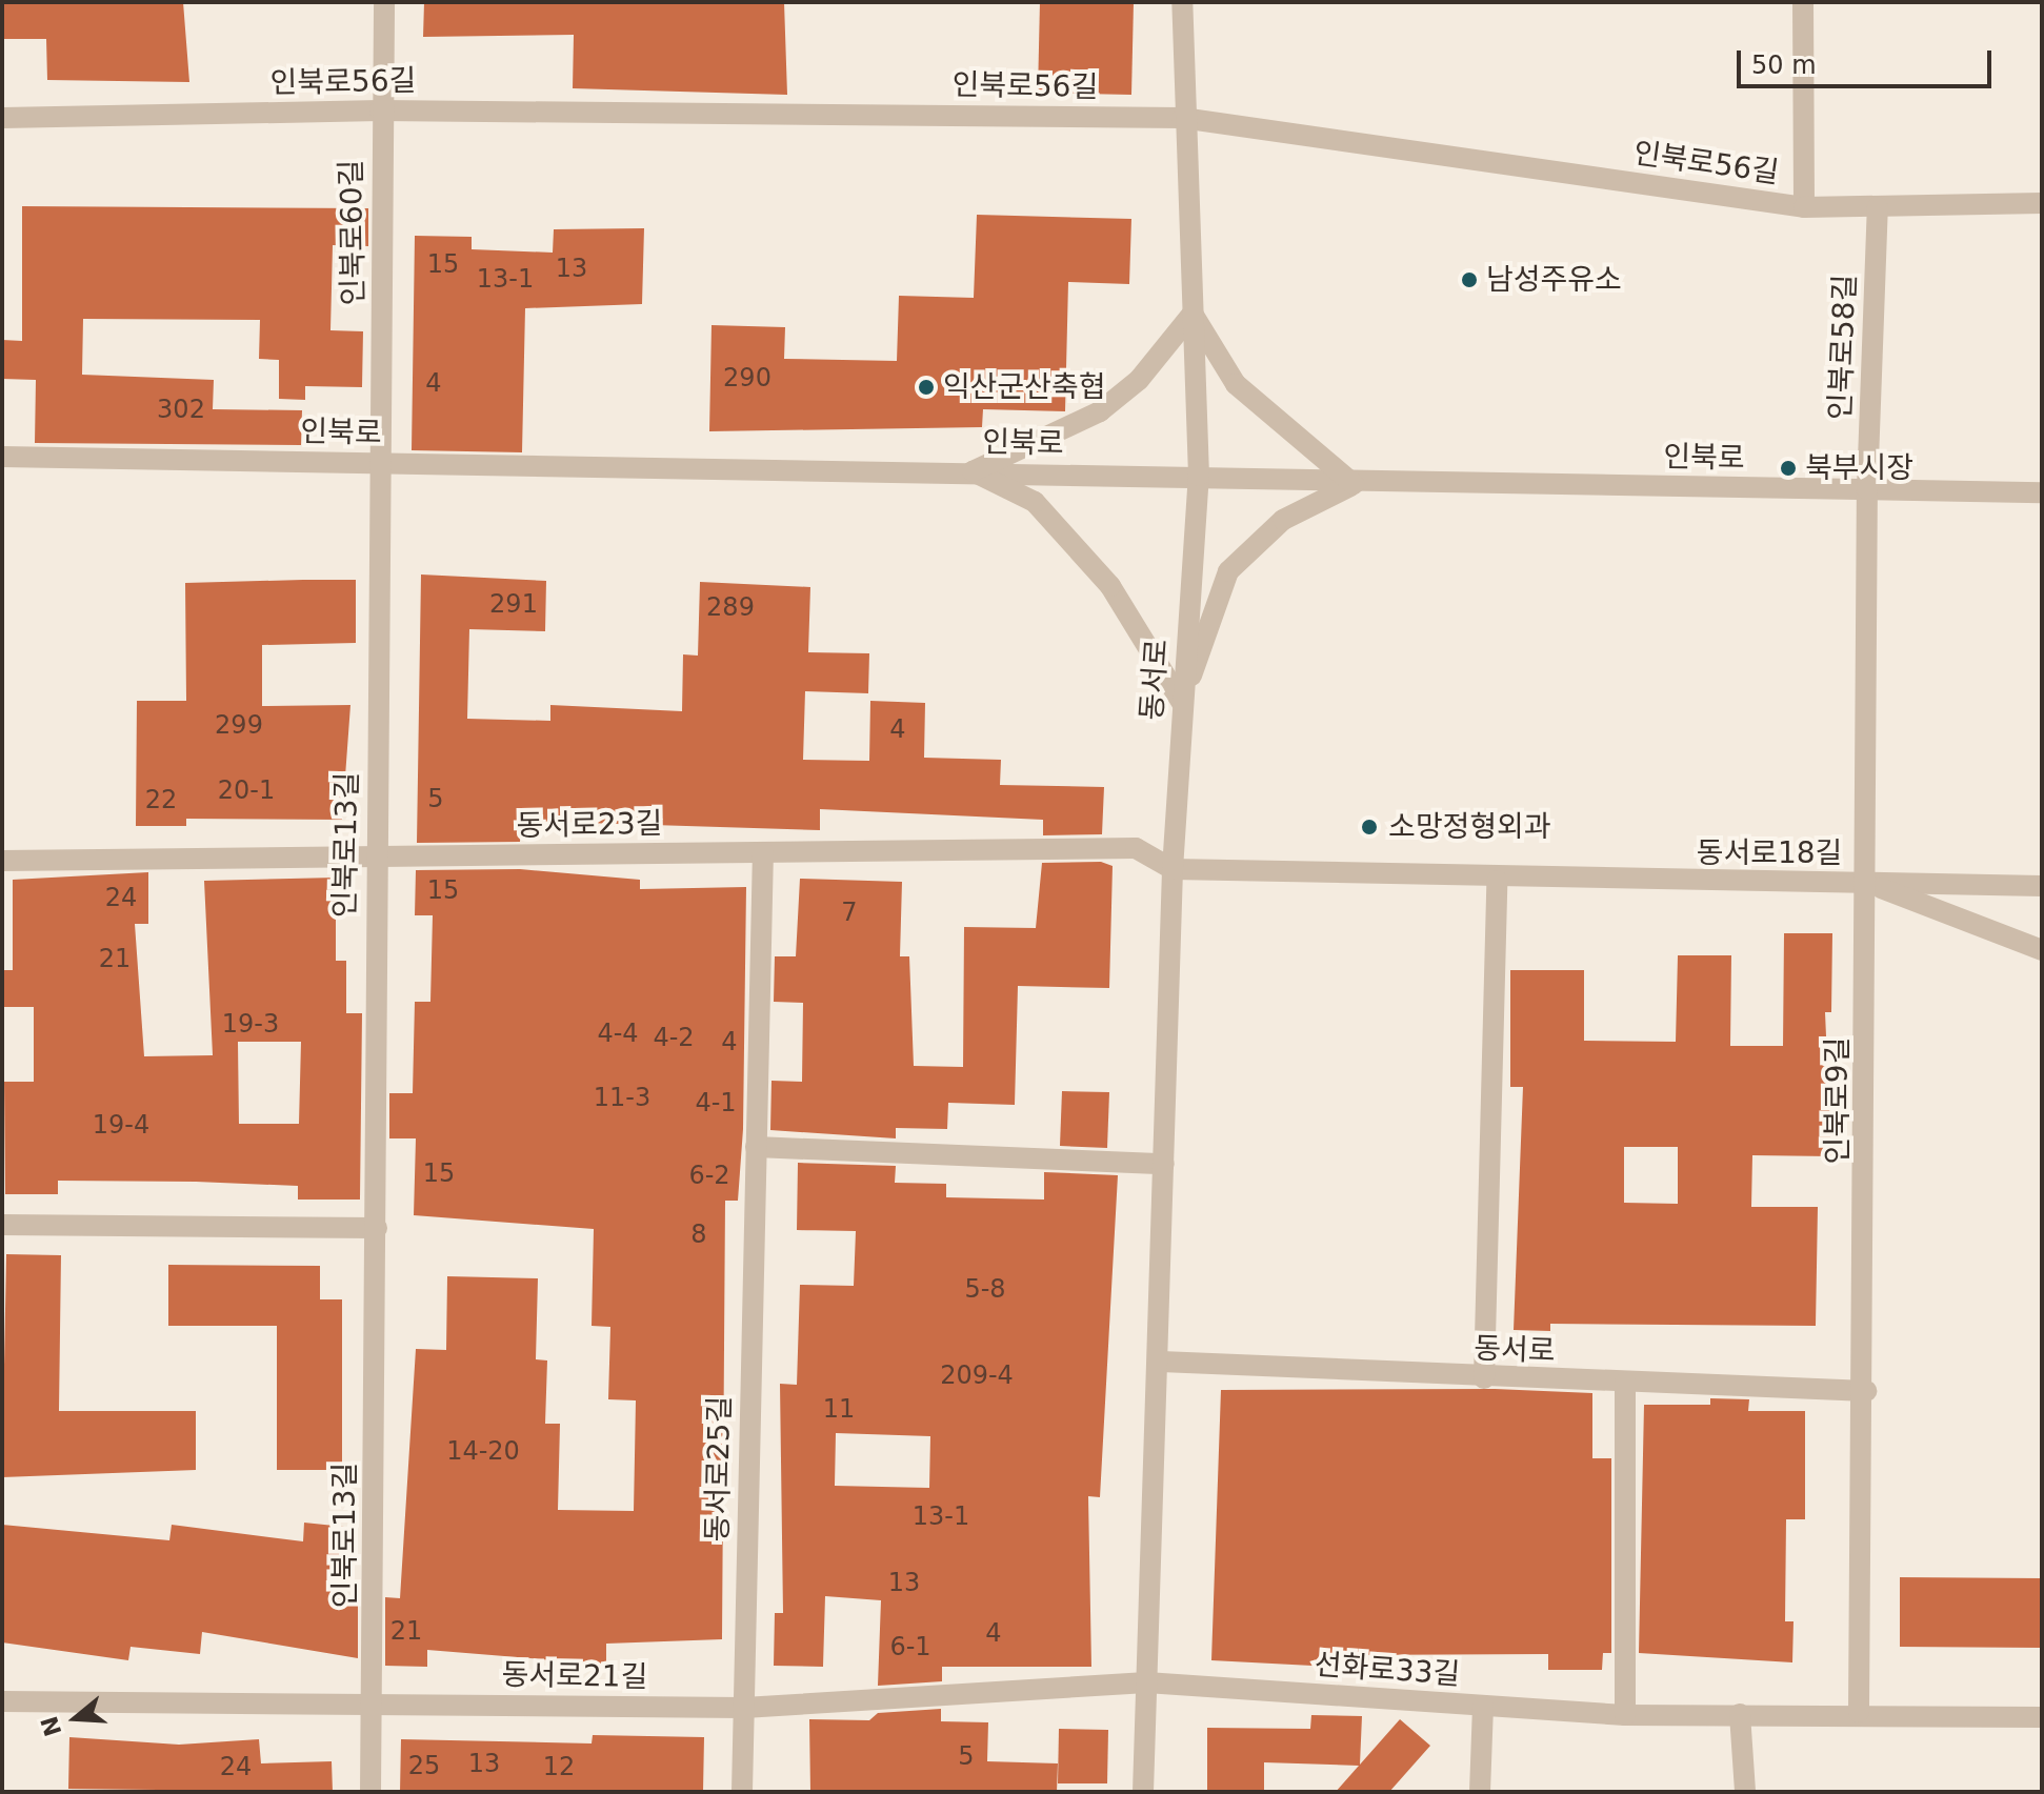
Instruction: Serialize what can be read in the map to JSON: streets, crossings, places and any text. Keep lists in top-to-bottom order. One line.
{"streets":{"street":["인북로56길","인북로60길","인북로58길","인북로","동서로","동서로23길","인북로13길","동서로18길","인북로9길","동서로25길","선화로33길","동서로21길"]},"crossings":[["인북로56길","인북로60길"],["인북로56길","인북로58길"],["인북로56길","동서로"],["인북로60길","인북로"],["인북로60길","인북로13길"],["인북로58길","인북로"],["인북로58길","인북로9길"],["인북로","동서로"],["인북로","인북로13길"],["인북로","인북로9길"],["동서로","동서로23길"],["동서로","동서로18길"],["동서로","인북로9길"],["동서로","선화로33길"],["동서로","동서로21길"],["동서로23길","인북로13길"],["동서로23길","동서로18길"],["동서로23길","동서로25길"],["인북로13길","동서로21길"],["동서로18길","인북로9길"],["인북로9길","선화로33길"],["동서로25길","동서로21길"],["선화로33길","동서로21길"]],"places":["남성주유소","익산군산축협","북부시장","소망정형외과"],"house_numbers":["15","13","13-1","290","4","302","291","289","299","4","20-1","5","22","15","24","7","21","19-3","4-4","4-2","4","11-3","4-1","19-4","15","6-2","8","5-8","209-4","11","14-20","13-1","13","21","4","6-1","5","13","25","24","12"],"scale_bar":"50 m","north":"left"}
